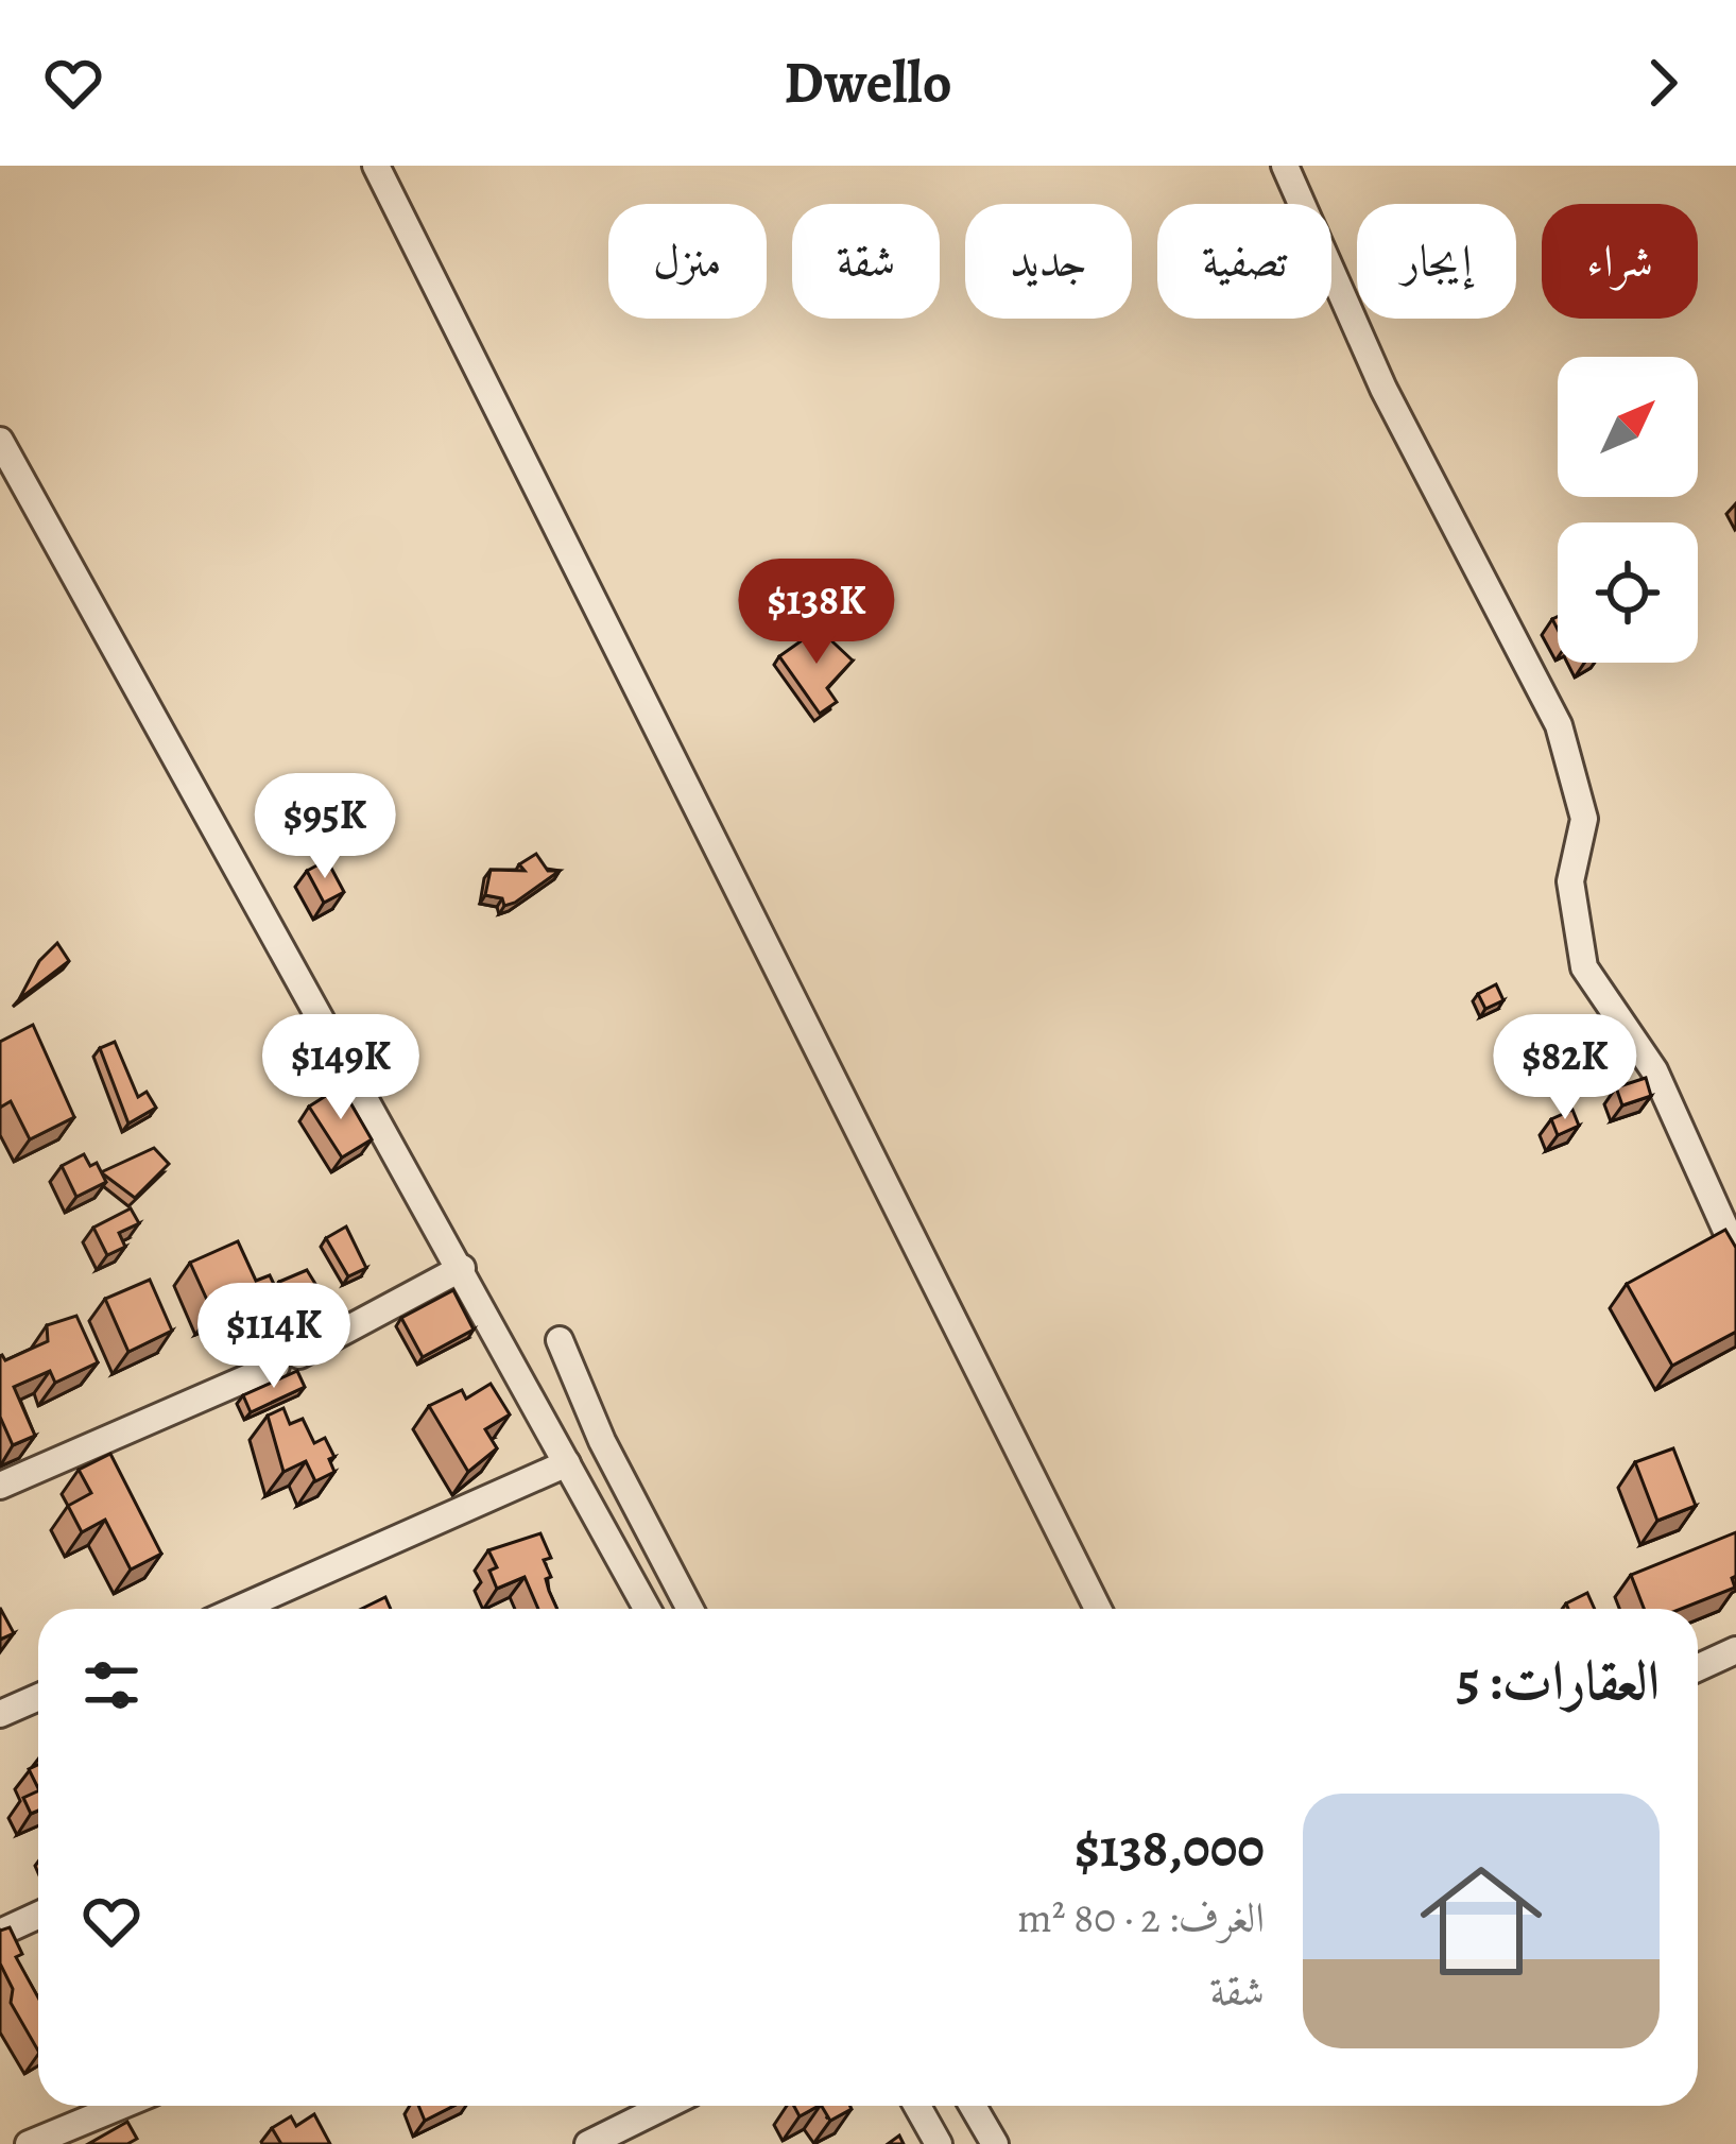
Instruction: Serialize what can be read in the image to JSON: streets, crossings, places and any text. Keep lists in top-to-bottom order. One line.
{"north":"top right","page":{"header":"Dwello","chip":["شراء","إيجار","تصفية","جديد","شقة","منزل"],"price":["$138K","$95K","$149K","$82K","$114K"],"heading":"العقارات: 5","list":[{"name":"$138,000","note":"الغرف: 2 · 80 m² · شقة"}]}}
